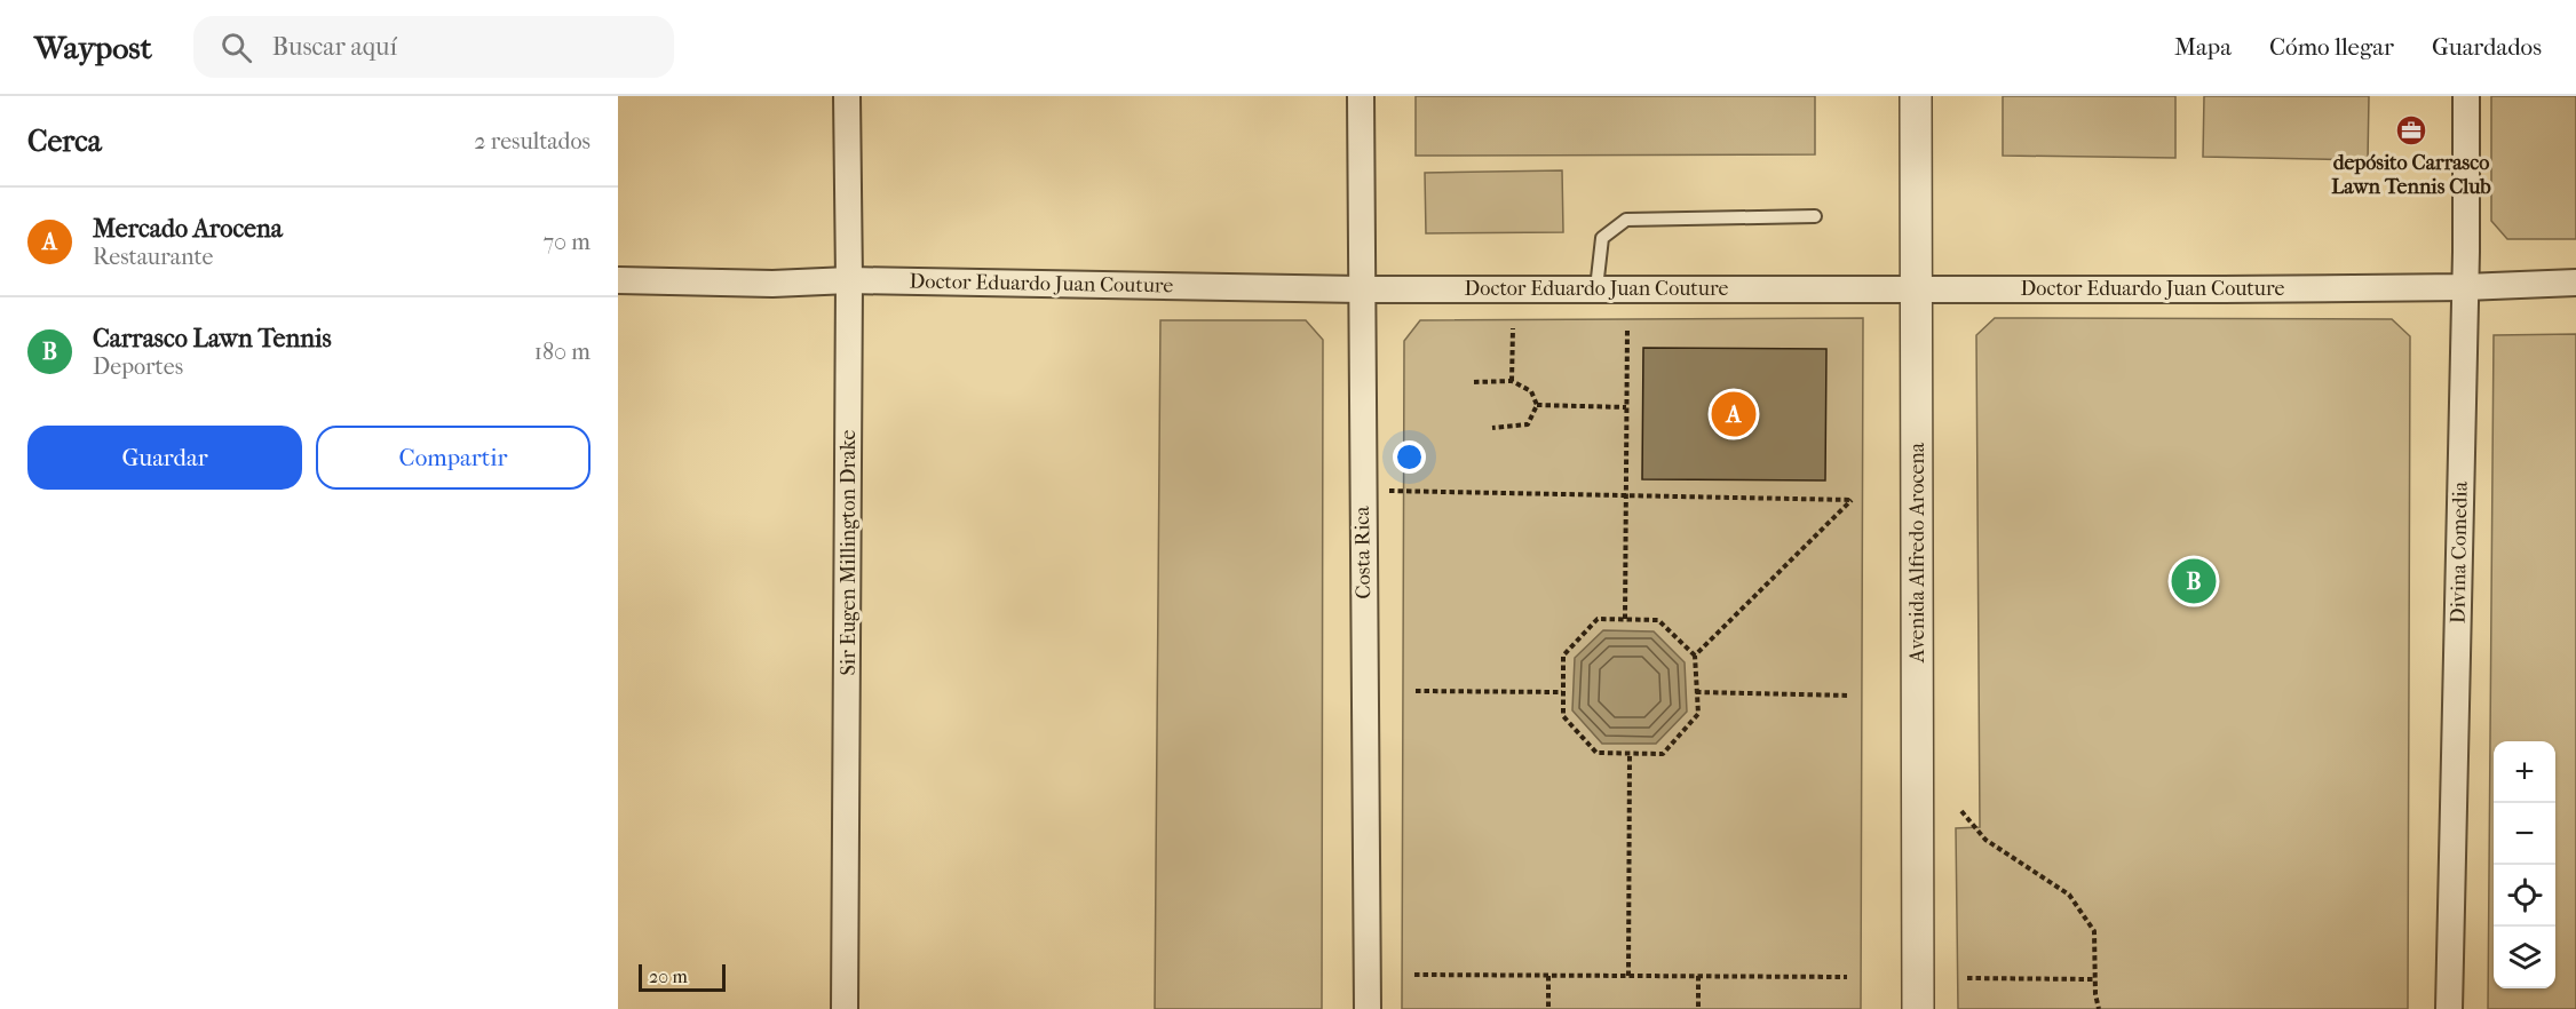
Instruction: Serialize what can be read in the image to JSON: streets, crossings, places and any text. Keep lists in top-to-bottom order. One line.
{"streets":{"street":["Doctor Eduardo Juan Couture","Sir Eugen Millington Drake","Costa Rica","Avenida Alfredo Arocena","Divina Comedia"]},"crossings":[["Doctor Eduardo Juan Couture","Sir Eugen Millington Drake"],["Doctor Eduardo Juan Couture","Costa Rica"],["Doctor Eduardo Juan Couture","Avenida Alfredo Arocena"],["Doctor Eduardo Juan Couture","Divina Comedia"]],"places":{"office":["depósito Carrasco Lawn Tennis Club"]},"scale_bar":"20 m","page":{"header":"Waypost","search":"Buscar aquí","nav":["Mapa","Cómo llegar","Guardados"],"heading":["Cerca","2 resultados"],"list":[{"mark":"A","name":"Mercado Arocena","note":"Restaurante","value":"70 m"},{"mark":"B","name":"Carrasco Lawn Tennis","note":"Deportes","value":"180 m"}],"pins":["A","B"],"buttons":["Guardar","Compartir"],"map_buttons":["+","−"],"scale":"20 m"}}
